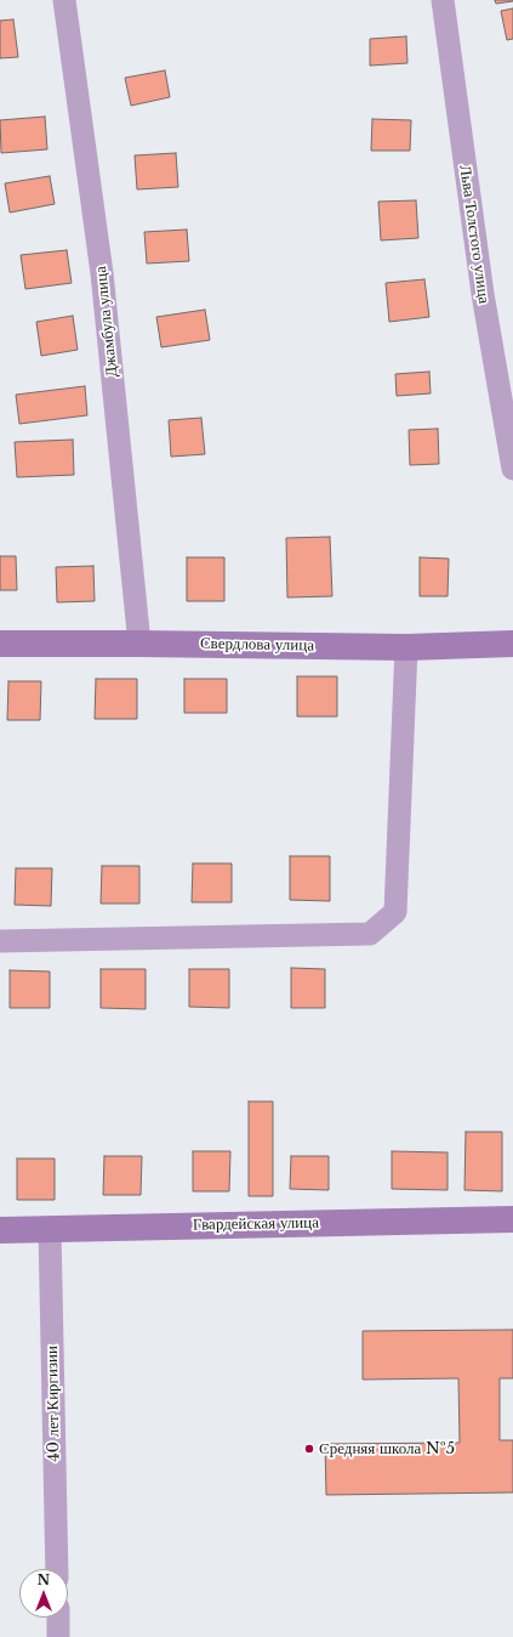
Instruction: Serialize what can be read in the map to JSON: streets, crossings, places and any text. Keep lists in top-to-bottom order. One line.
{"streets":{"street":["Льва Толстого улица","Джамбула улица","Свердлова улица","Гвардейская улица","40 лет Киргизии"]},"crossings":[["Джамбула улица","Свердлова улица"],["Гвардейская улица","40 лет Киргизии"]],"places":["Средняя школа №5"],"north":"top"}
